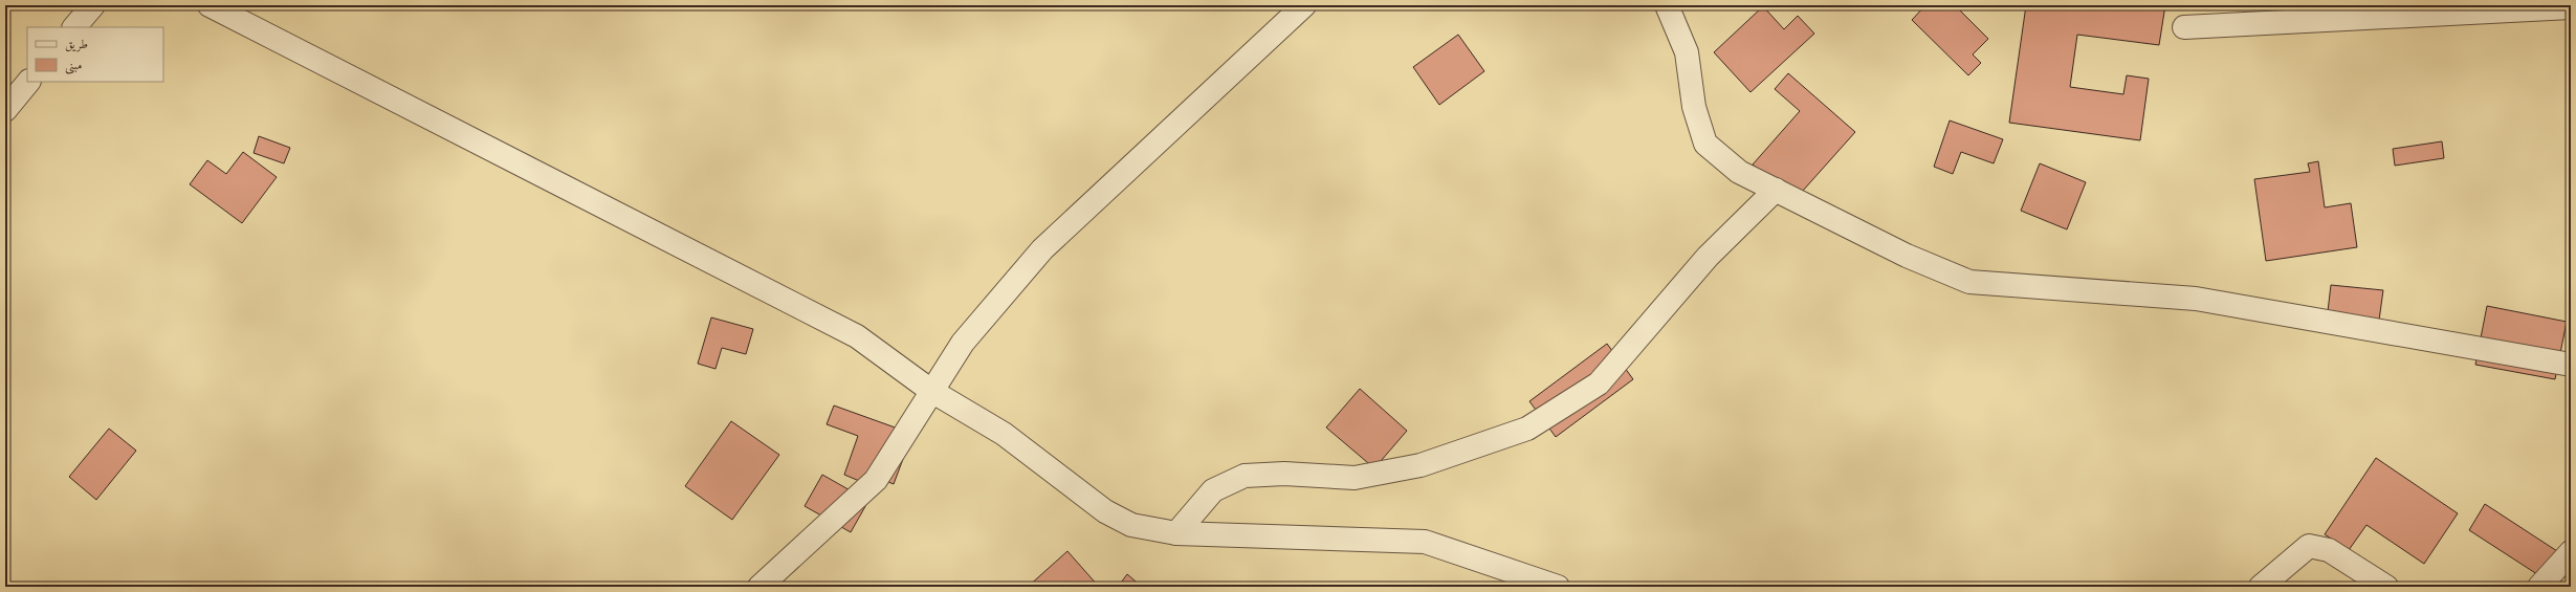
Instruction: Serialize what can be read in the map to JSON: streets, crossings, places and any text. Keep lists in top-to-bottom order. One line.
{"legend":["طريق","مبنى"]}
